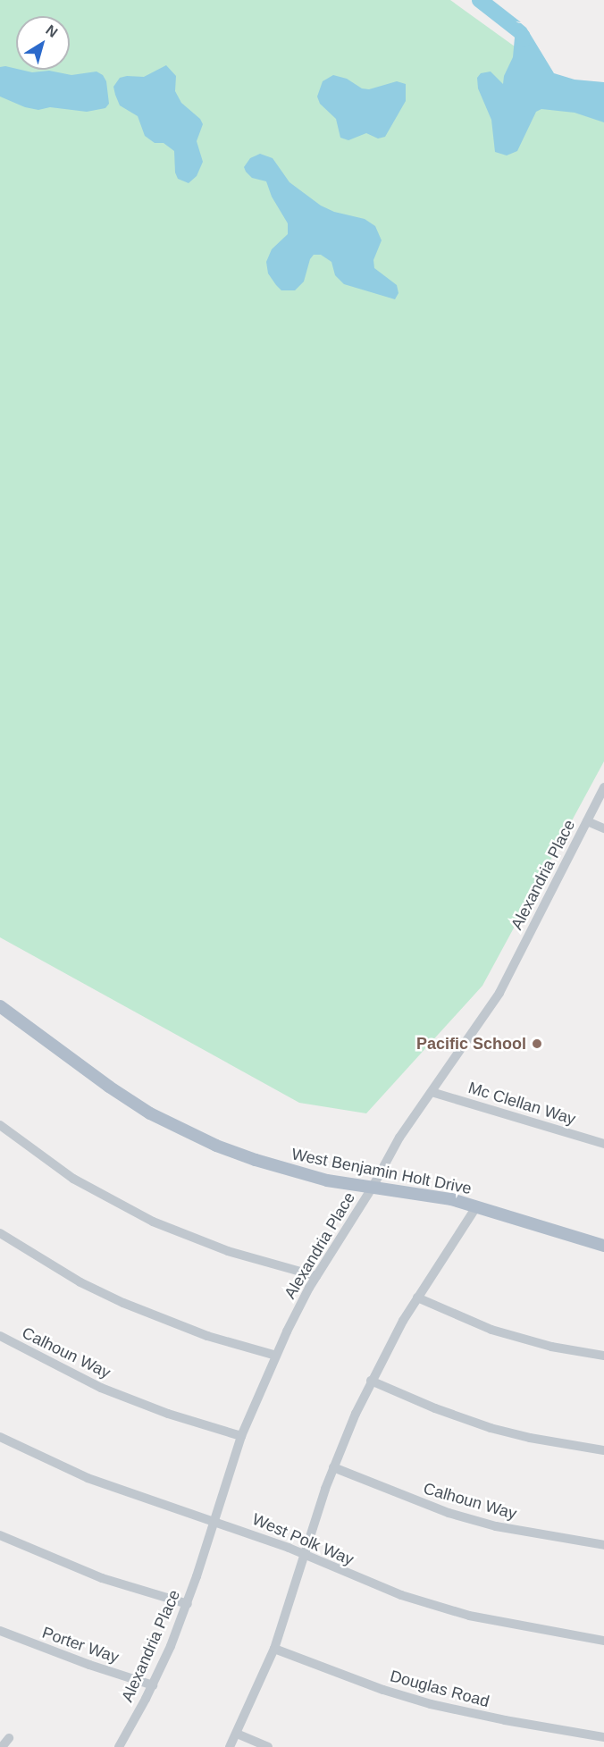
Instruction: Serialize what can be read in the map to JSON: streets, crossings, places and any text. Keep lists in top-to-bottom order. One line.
{"streets":{"main road":["West Benjamin Holt Drive"],"street":["Alexandria Place","Mc Clellan Way","Calhoun Way","West Polk Way","Porter Way","Douglas Road"]},"crossings":[["Alexandria Place","Mc Clellan Way"],["Alexandria Place","West Benjamin Holt Drive"],["Alexandria Place","Calhoun Way"],["Alexandria Place","West Polk Way"],["Alexandria Place","Porter Way"]],"places":["Pacific School"],"north":"top right"}
